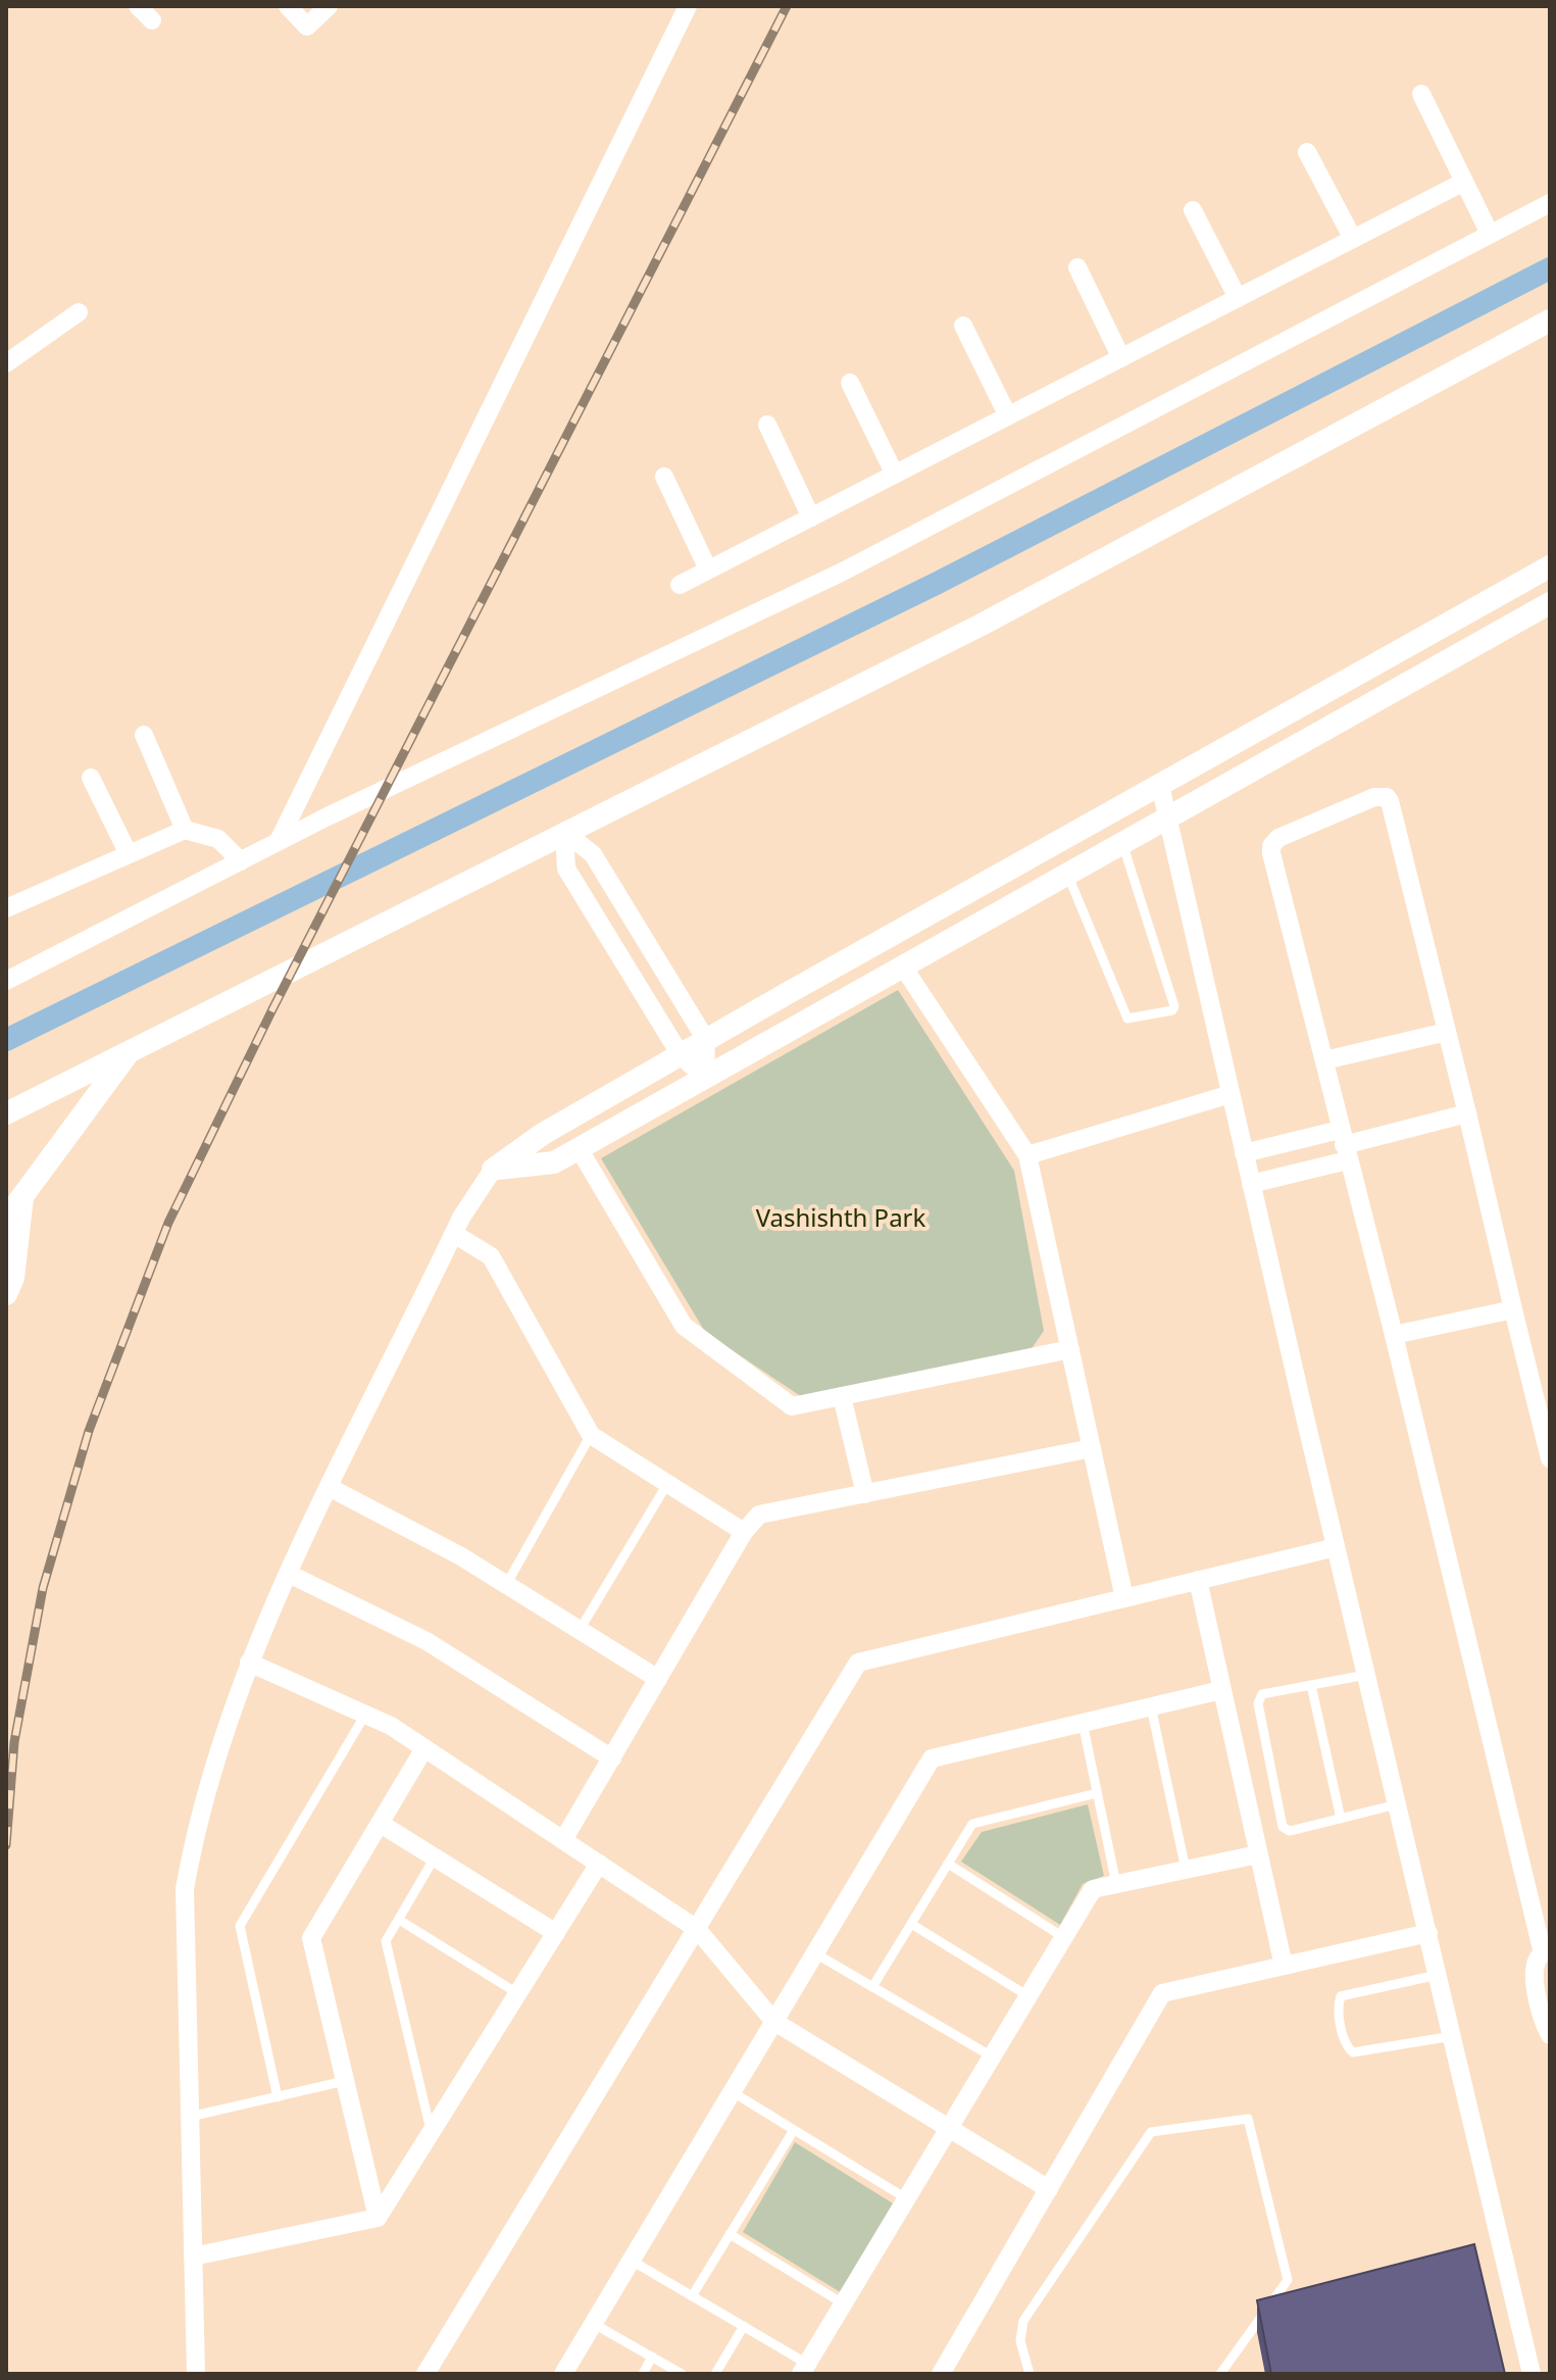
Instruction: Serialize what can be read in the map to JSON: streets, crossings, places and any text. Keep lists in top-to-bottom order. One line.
{"parks":["Vashishth Park"]}
